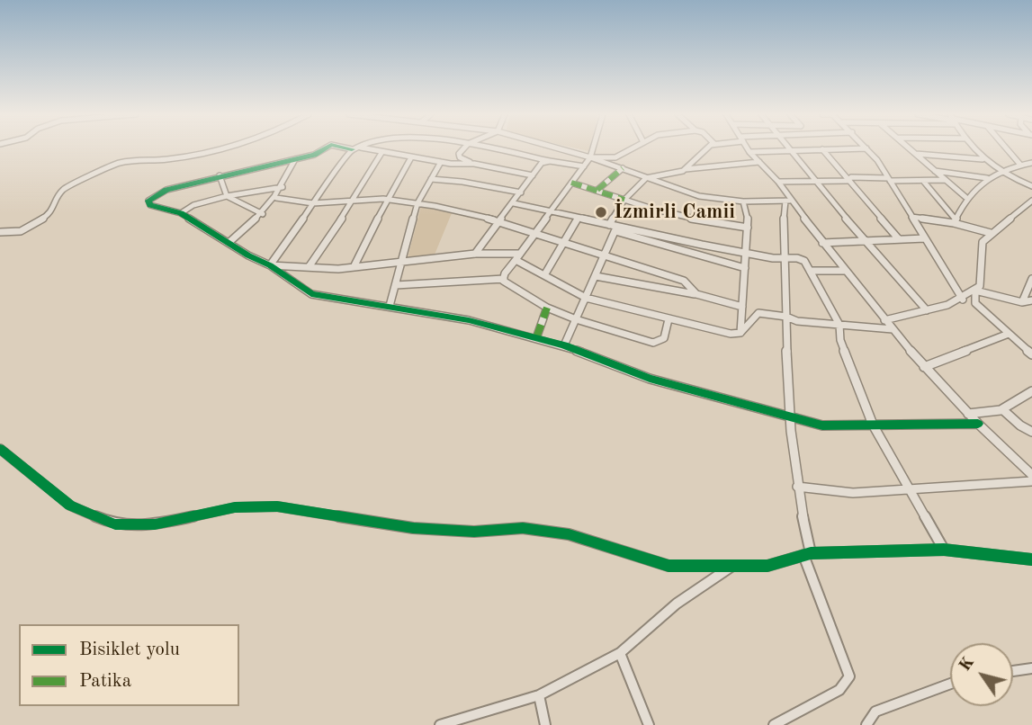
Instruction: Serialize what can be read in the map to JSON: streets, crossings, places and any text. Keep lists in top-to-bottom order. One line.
{"places":["İzmirli Camii"],"legend":["Bisiklet yolu","Patika"],"north":"top left"}
